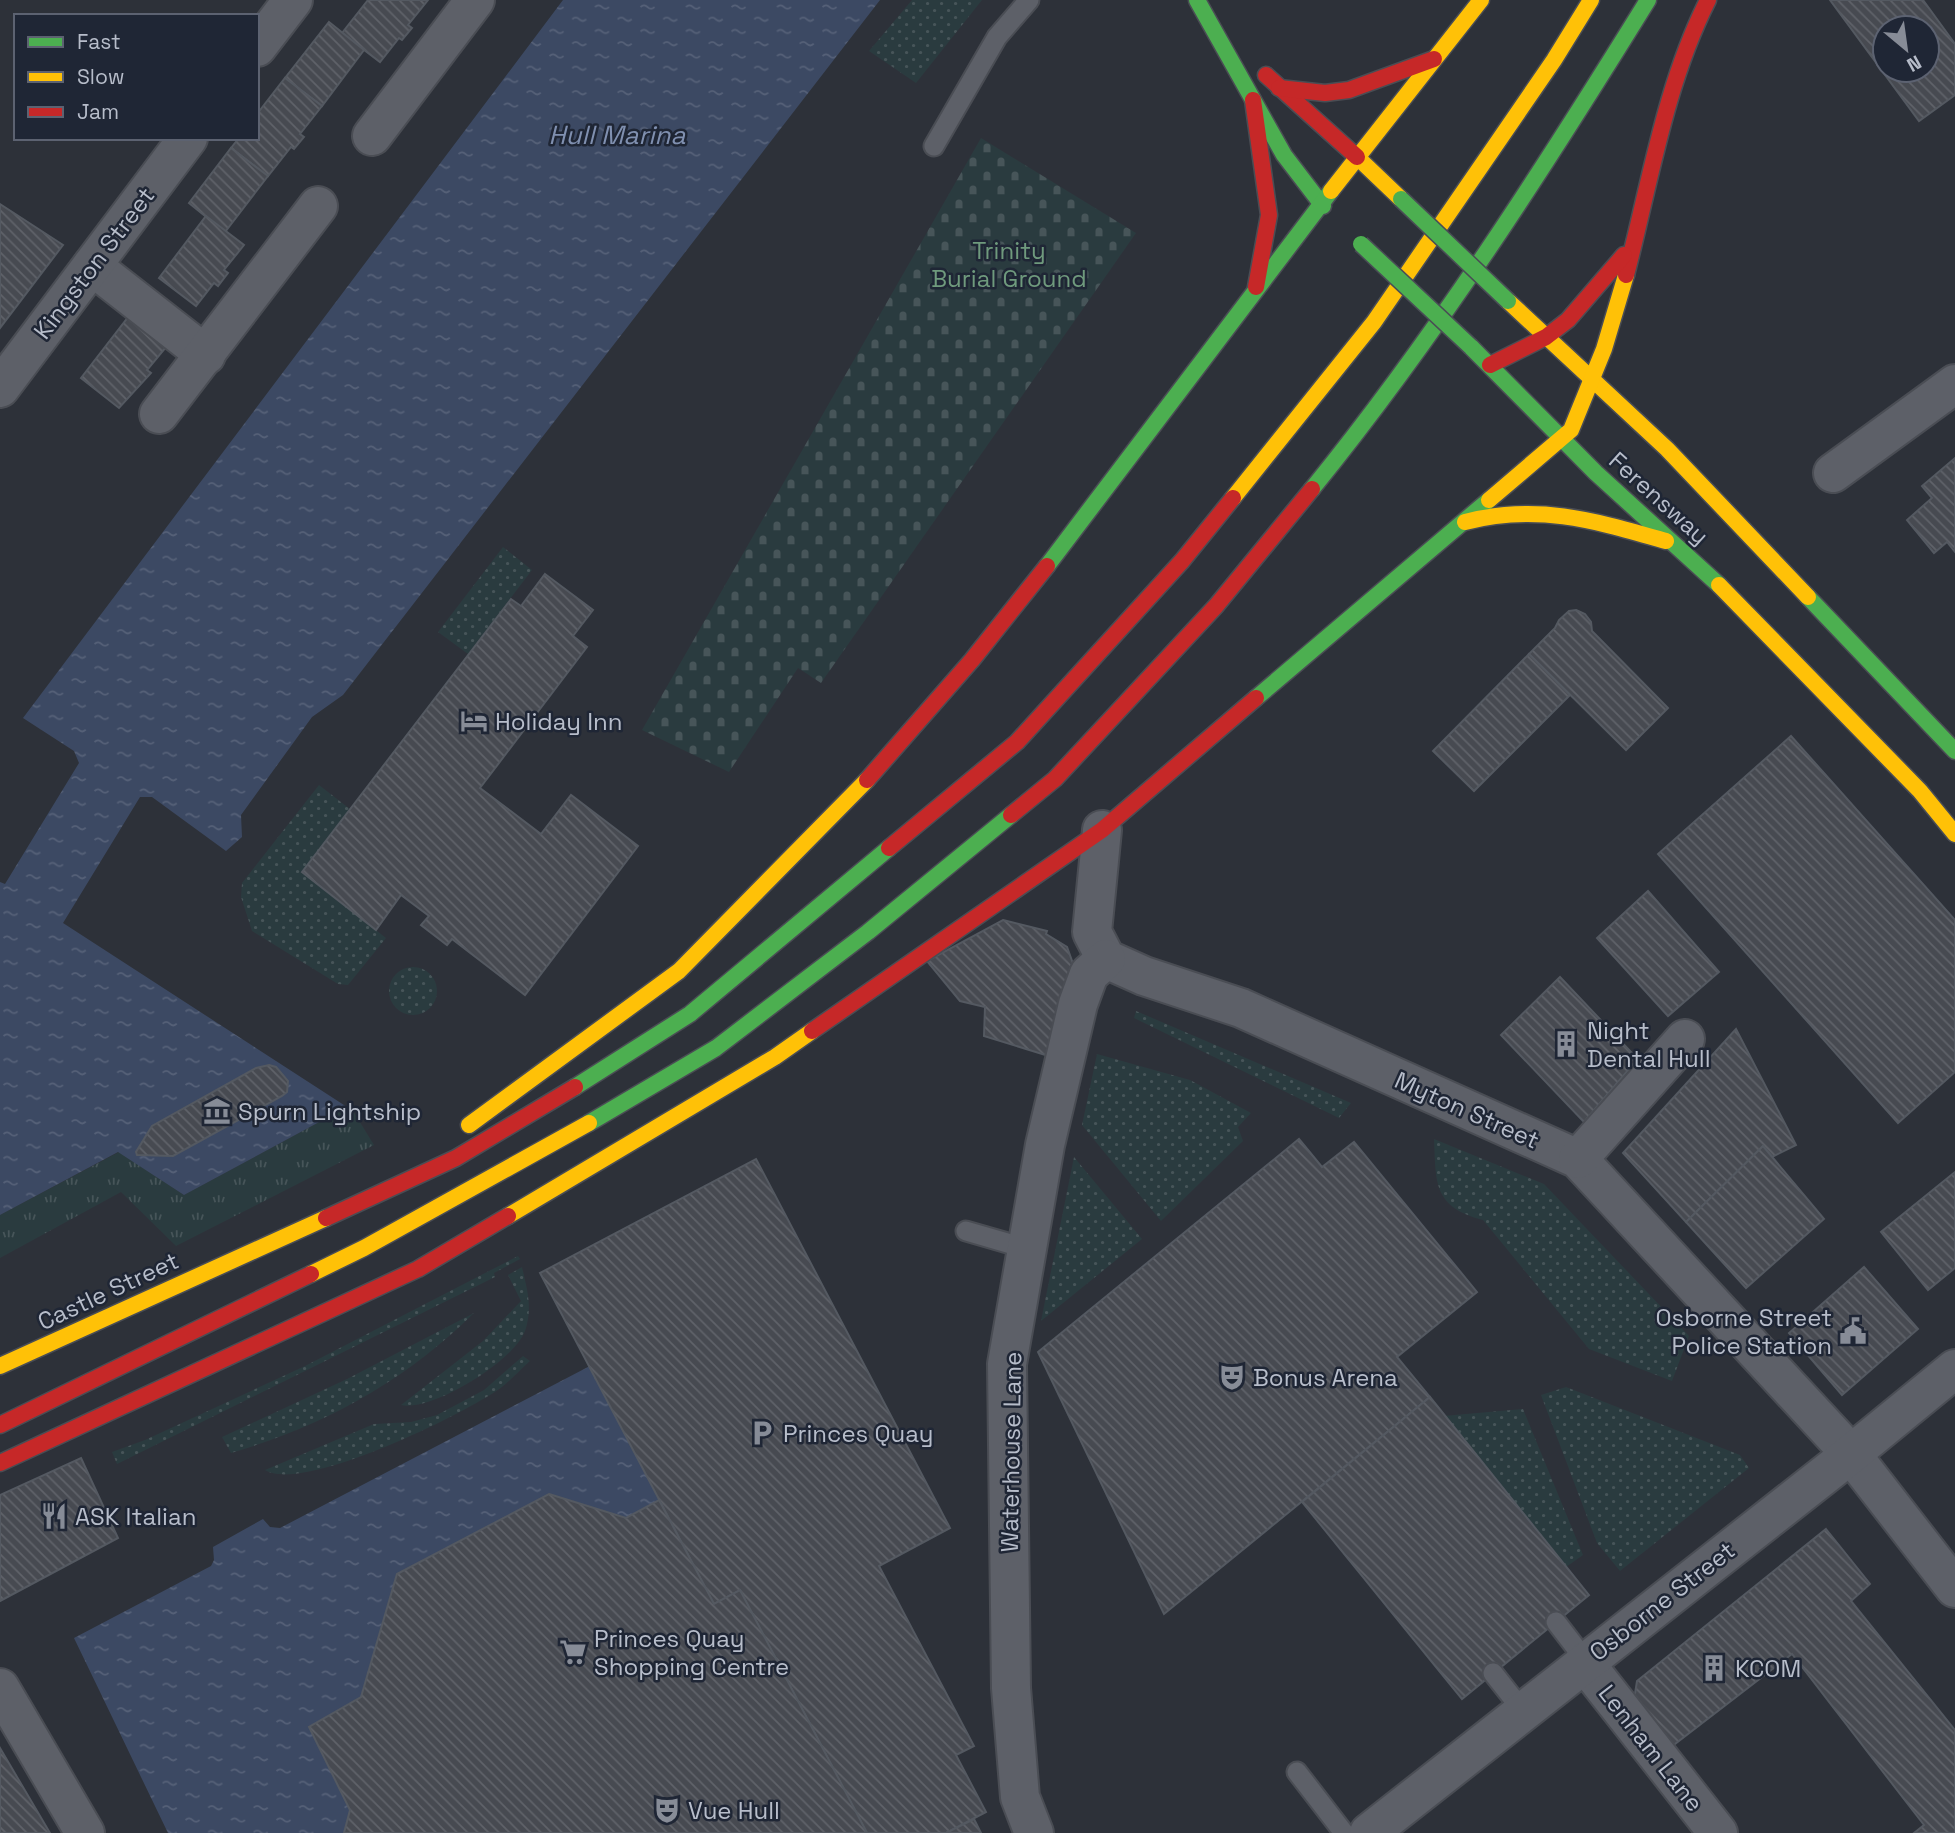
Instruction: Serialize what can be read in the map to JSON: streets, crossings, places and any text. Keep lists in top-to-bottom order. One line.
{"streets":{"main road":["Ferensway","Castle Street"],"street":["Kingston Street","Myton Street","Waterhouse Lane","Osborne Street","Lenham Lane"]},"crossings":[["Myton Street","Waterhouse Lane"],["Myton Street","Osborne Street"],["Osborne Street","Lenham Lane"]],"water":["Hull Marina"],"parks":["Trinity Burial Ground"],"places":{"hotel":["Holiday Inn"],"building":["Night Dental Hull","KCOM"],"museum":["Spurn Lightship"],"public building":["Osborne Street Police Station"],"theatre":["Bonus Arena","Vue Hull"],"parking":["Princes Quay"],"restaurant":["ASK Italian"],"supermarket":["Princes Quay Shopping Centre"]},"legend":["Fast","Slow","Jam"],"north":"bottom right"}
